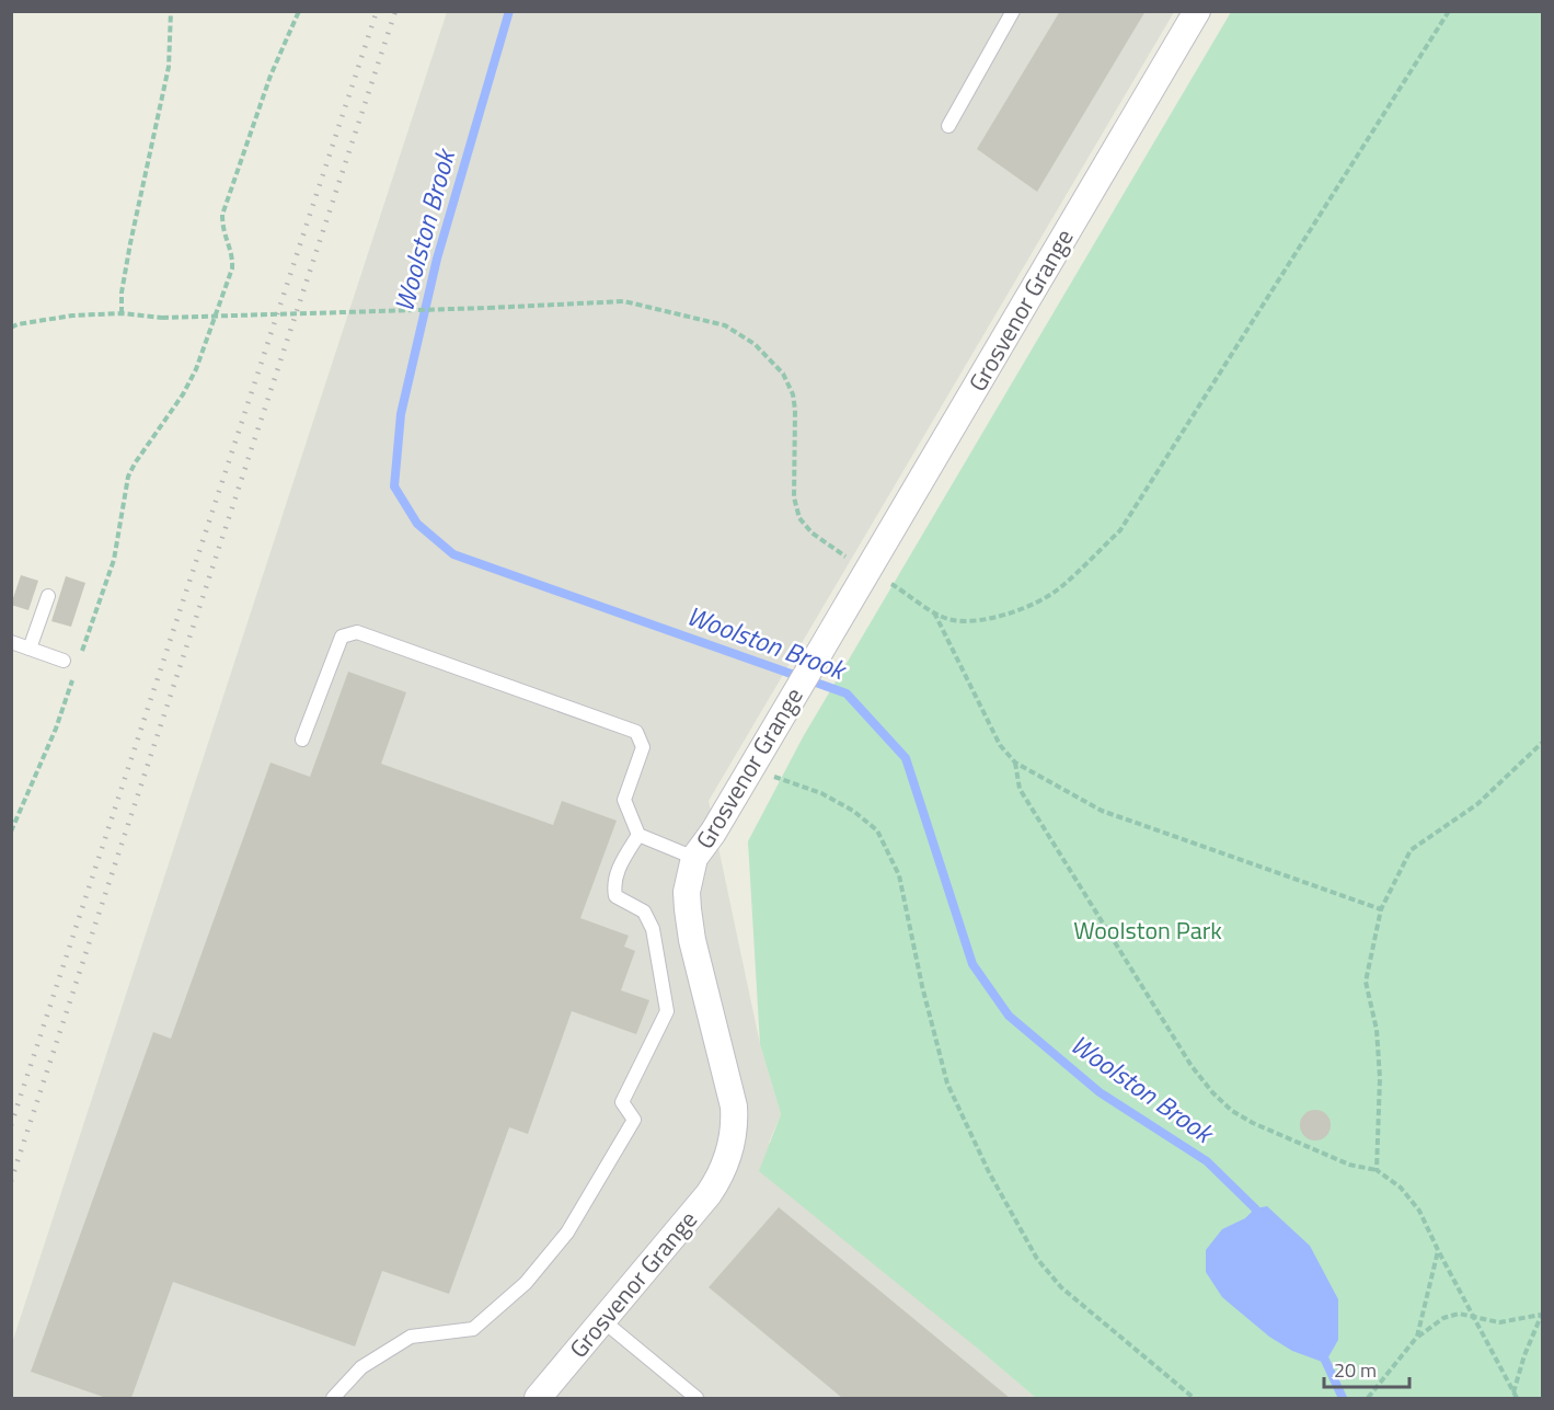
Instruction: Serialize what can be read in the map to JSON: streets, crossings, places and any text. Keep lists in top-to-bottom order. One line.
{"streets":{"street":["Grosvenor Grange"]},"water":["Woolston Brook"],"parks":["Woolston Park"],"scale_bar":"20 m"}
